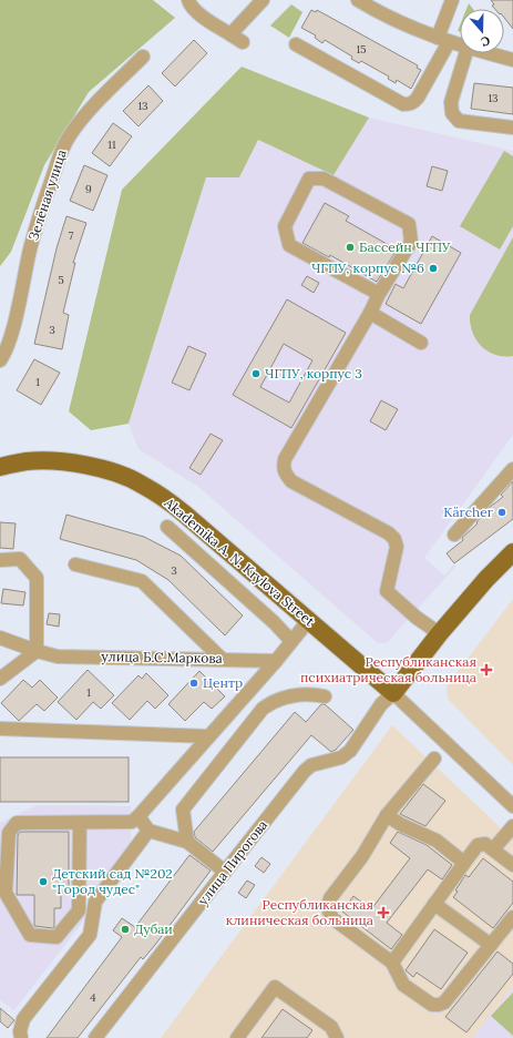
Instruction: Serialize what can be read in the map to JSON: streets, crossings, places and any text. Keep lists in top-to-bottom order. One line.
{"streets":{"main road":["Akademika A. N. Krylova Street","улица Пирогова"],"street":["Зелёная улица","улица Б.С.Маркова"]},"crossings":[["Akademika A. N. Krylova Street","улица Пирогова"]],"places":{"other":["Бассейн ЧГПУ","ЧГПУ, корпус №6","ЧГПУ, корпус 3","Kärcher","Центр","Детский сад №202 \"Город чудес\"","Дубаи"],"health":["Республиканская психиатрическая больница","Республиканская клиническая больница"]},"house_numbers":["15","13","13","11","9","7","5","3","1","3","1","4"],"north":"bottom"}
